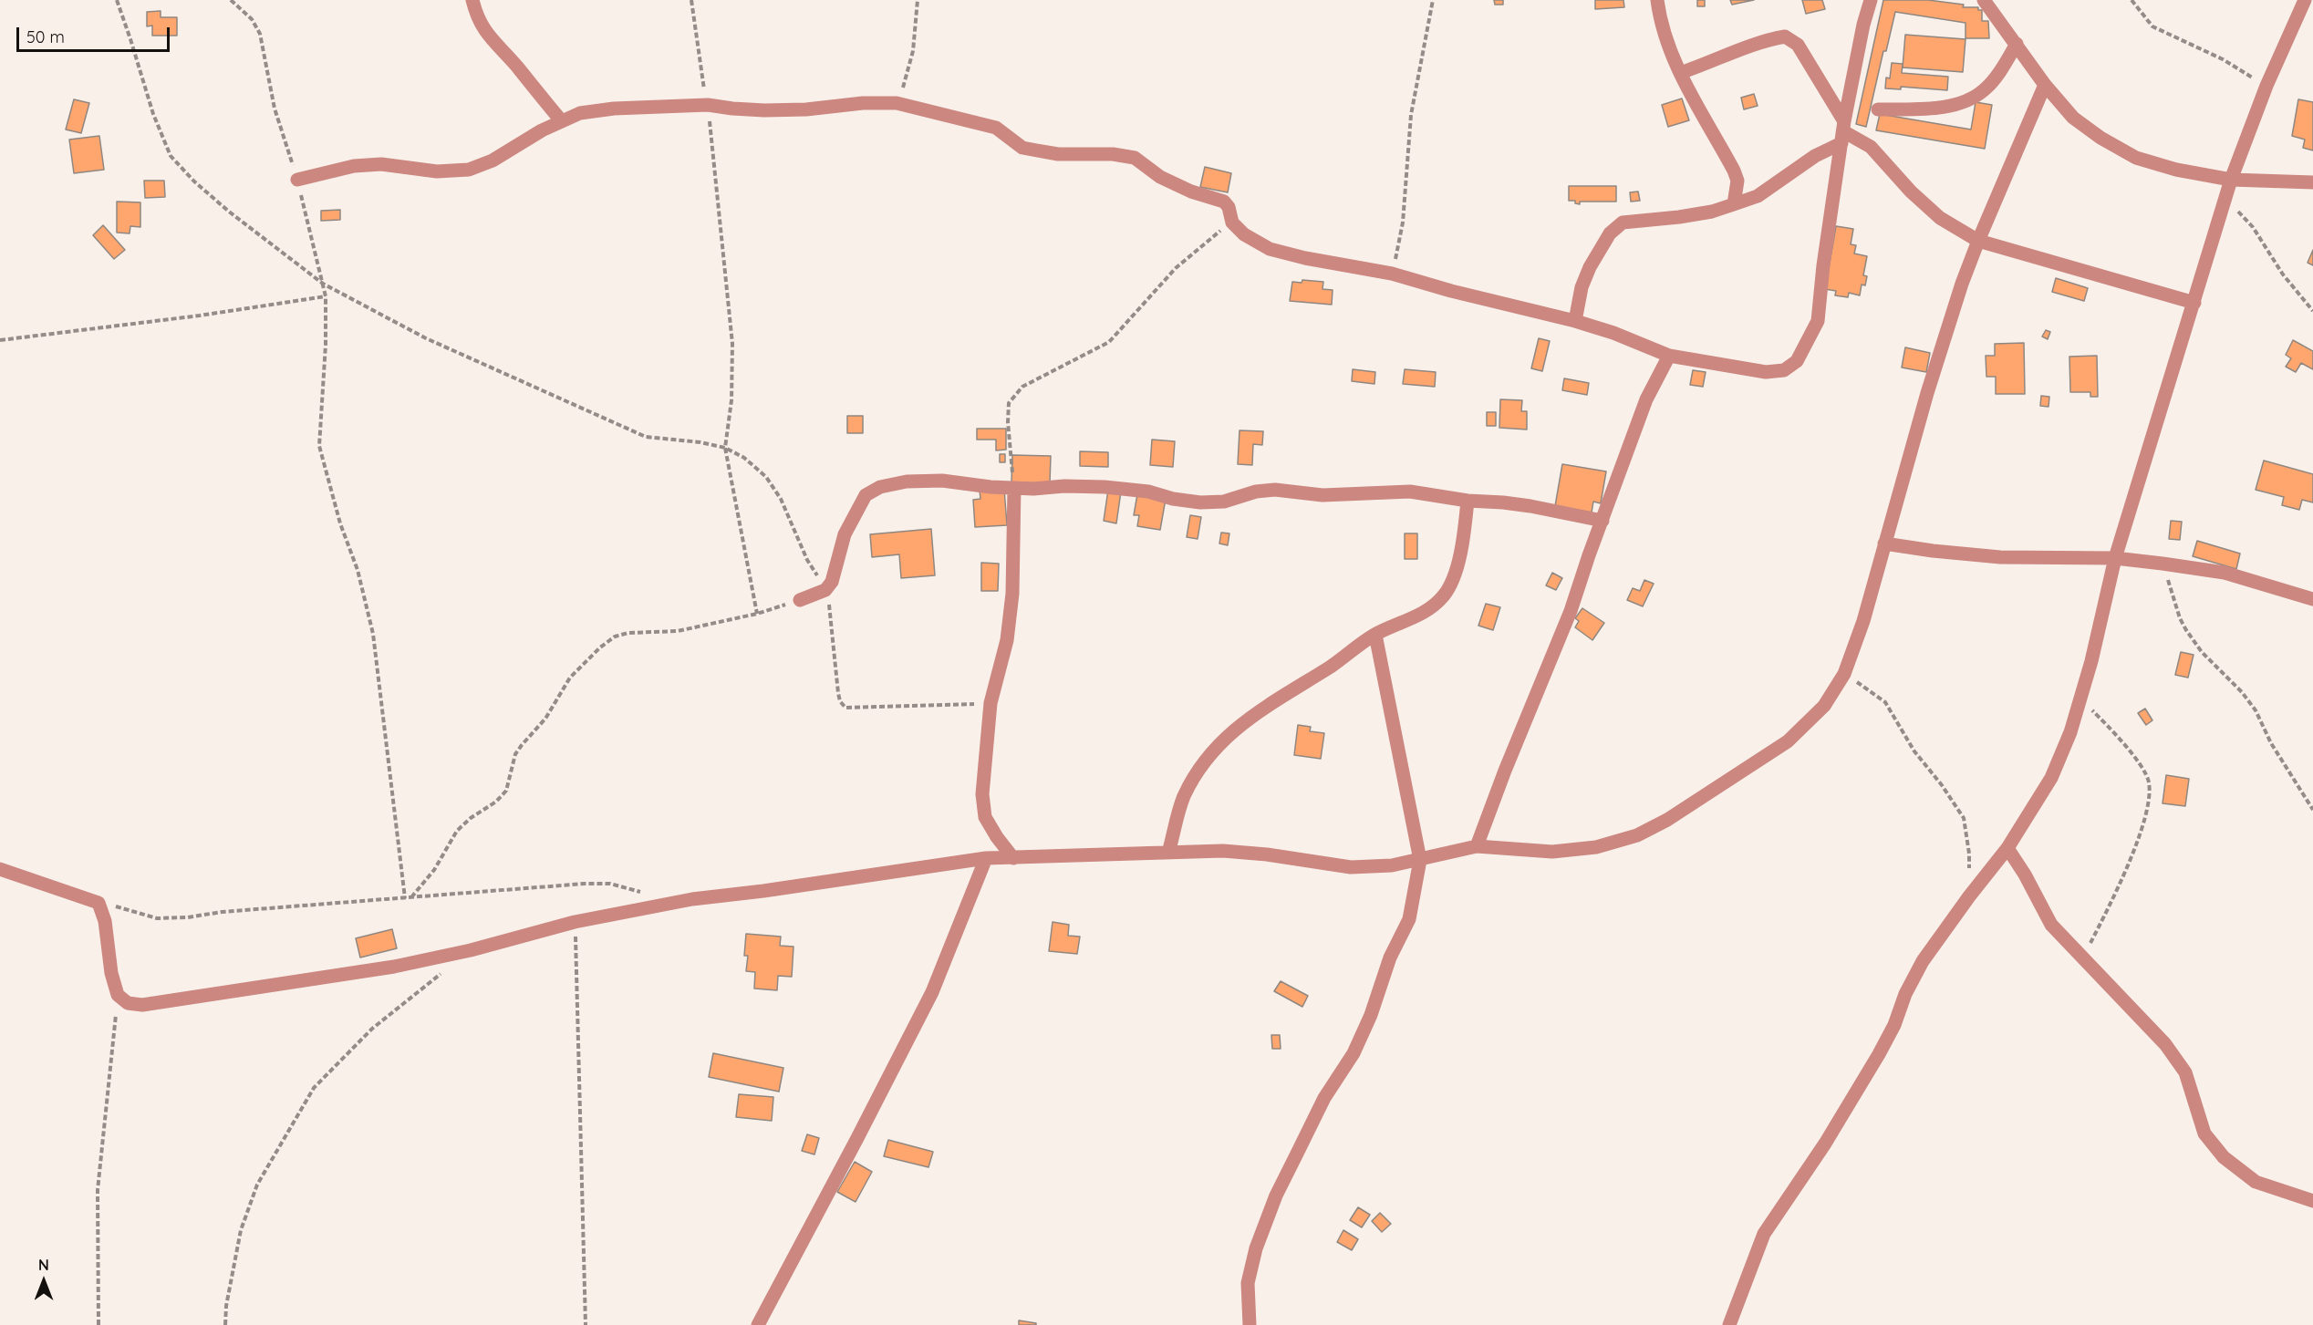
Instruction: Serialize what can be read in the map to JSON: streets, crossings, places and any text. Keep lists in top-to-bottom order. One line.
{"scale_bar":"50 m","north":"top"}
